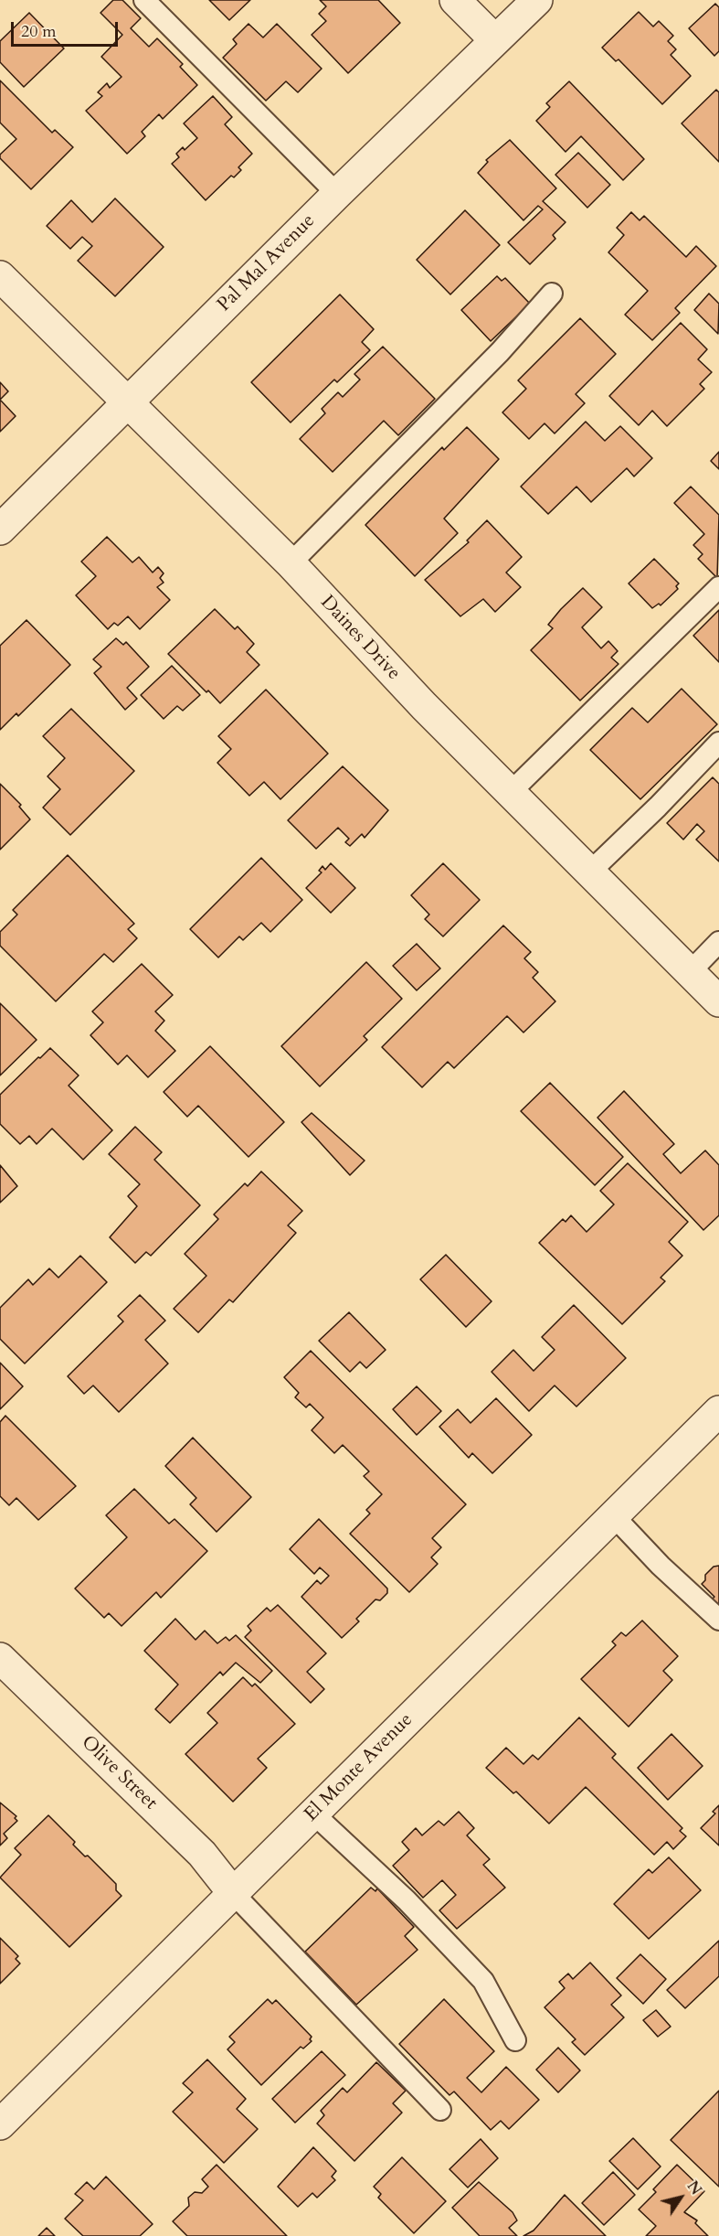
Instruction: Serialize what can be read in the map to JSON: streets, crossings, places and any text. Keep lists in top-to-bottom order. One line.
{"streets":{"street":["Pal Mal Avenue","Daines Drive","El Monte Avenue","Olive Street"]},"crossings":[["Pal Mal Avenue","Daines Drive"],["El Monte Avenue","Olive Street"]],"scale_bar":"20 m","north":"top right"}
